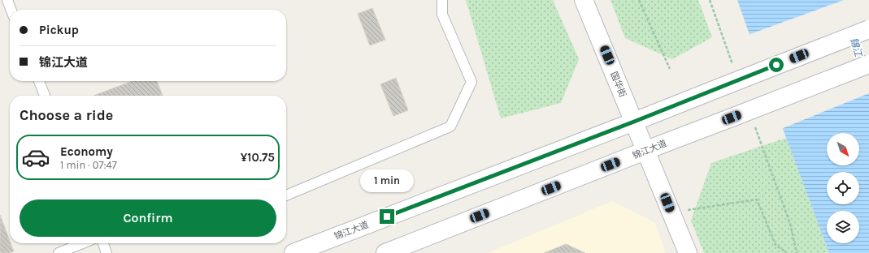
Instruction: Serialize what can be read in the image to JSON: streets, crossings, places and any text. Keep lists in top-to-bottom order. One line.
{"streets":{"main road":["国华街","锦江大道"]},"crossings":[["国华街","锦江大道"]],"water":["锦江"],"north":"bottom right","page":{"banner":["Pickup","锦江大道"],"heading":"Choose a ride","list":[{"name":"Economy","note":"1 min · 07:47","value":"¥10.75"}],"bubble":"1 min","buttons":"Confirm"}}
